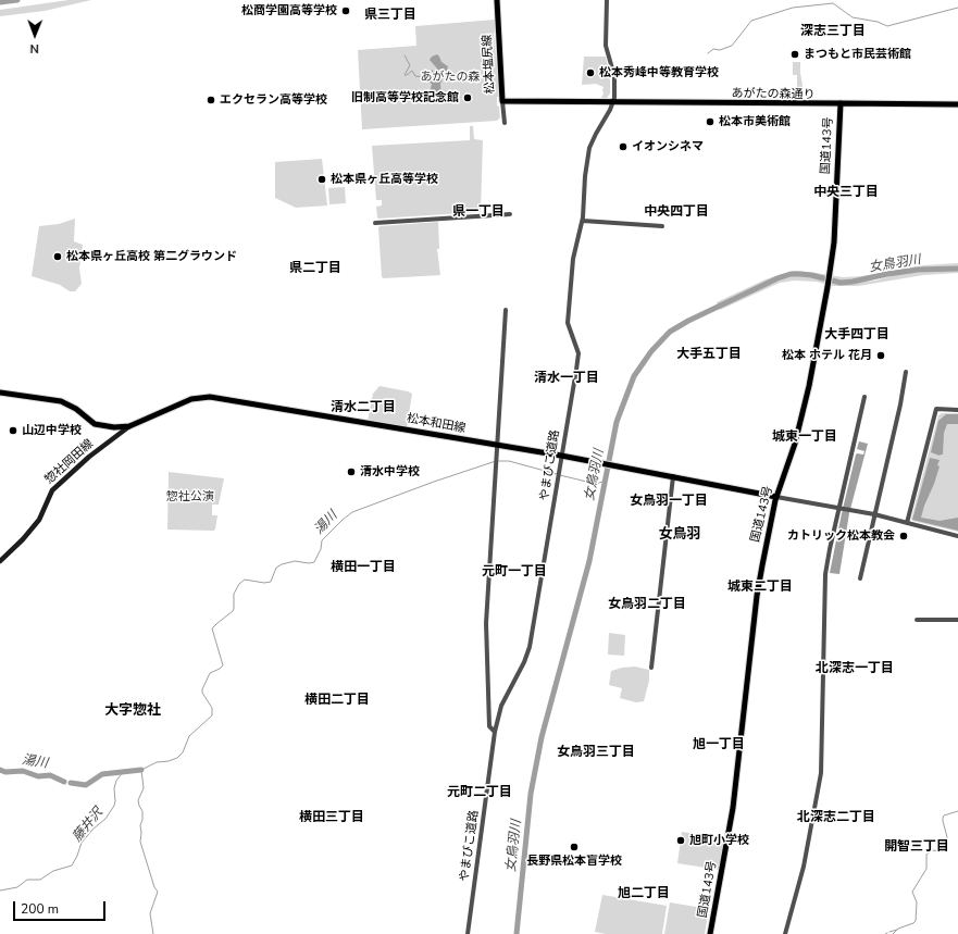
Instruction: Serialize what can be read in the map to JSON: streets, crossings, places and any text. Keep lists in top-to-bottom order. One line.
{"streets":{"main road":["松本塩尻線","あがたの森通り","国道143号","松本和田線","惣社岡田線"],"street":["やまびこ道路"]},"crossings":[["松本塩尻線","あがたの森通り"],["あがたの森通り","国道143号"],["あがたの森通り","やまびこ道路"],["国道143号","松本和田線"],["松本和田線","惣社岡田線"],["松本和田線","やまびこ道路"]],"districts":["県三丁目","深志三丁目","中央三丁目","県一丁目","中央四丁目","県二丁目","大手四丁目","大手五丁目","清水一丁目","清水二丁目","城東一丁目","女鳥羽一丁目","女鳥羽","横田一丁目","元町一丁目","城東二丁目","女鳥羽二丁目","北深志一丁目","横田二丁目","大字惣社","旭一丁目","女鳥羽三丁目","元町二丁目","横田三丁目","北深志二丁目","開智三丁目","旭二丁目"],"water":["女鳥羽川","湯川","藤井沢"],"parks":["あがたの森","惣社公演"],"places":["松商学園高等学校","まつもと市民芸術館","松本秀峰中等教育学校","旧制高等学校記念館","エクセラン高等学校","松本市美術館","イオンシネマ","松本県ヶ丘高等学校","松本県ヶ丘高校 第二グラウンド","松本 ホテル 花月","山辺中学校","清水中学校","カトリック松本教会","旭町小学校","長野県松本盲学校"],"scale_bar":"200 m","north":"bottom"}
